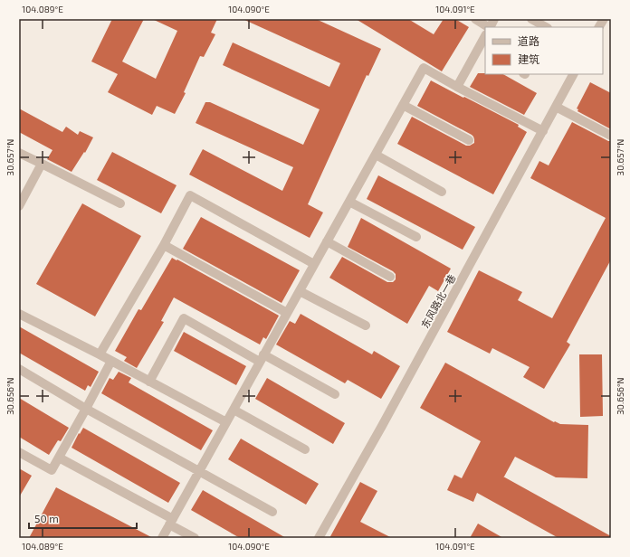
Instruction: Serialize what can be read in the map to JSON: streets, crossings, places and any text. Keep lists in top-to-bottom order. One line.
{"streets":{"street":["东风路北一巷"]},"legend":["道路","建筑"],"scale_bar":"50 m","coordinates":["104.089°E","104.090°E","104.091°E","30.657°N","30.656°N"]}
